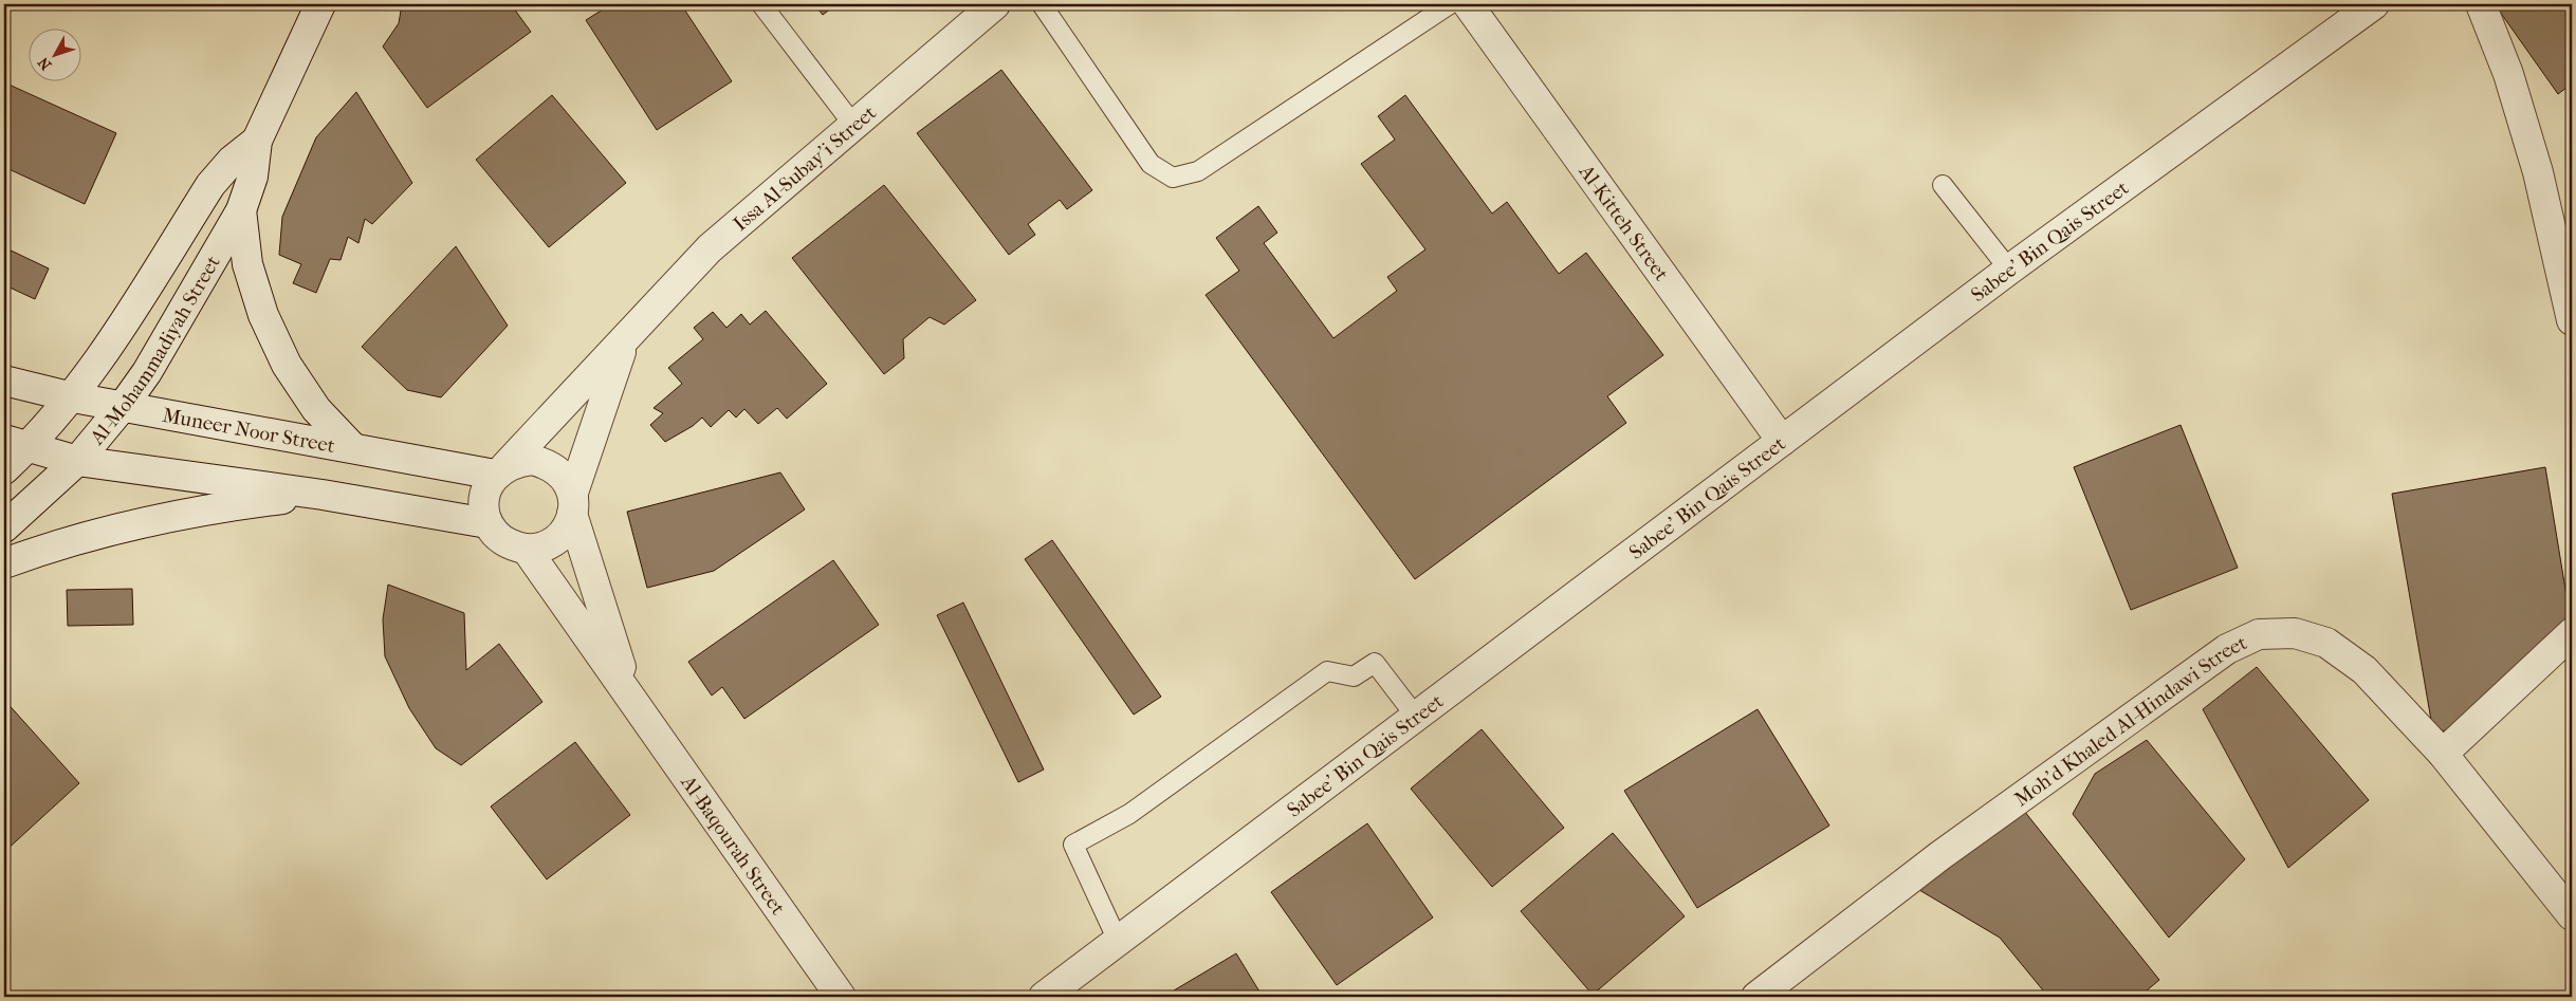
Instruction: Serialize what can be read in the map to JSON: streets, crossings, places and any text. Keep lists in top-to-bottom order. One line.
{"streets":{"street":["Issa Al-Subay'i Street","Al-Kitteh Street","Sabee' Bin Qais Street","Al-Mohammadiyah Street","Muneer Noor Street","Moh'd Khaled Al-Hindawi Street","Al-Baqourah Street"]},"crossings":[["Issa Al-Subay'i Street","Muneer Noor Street"],["Issa Al-Subay'i Street","Al-Baqourah Street"],["Al-Kitteh Street","Sabee' Bin Qais Street"],["Al-Mohammadiyah Street","Muneer Noor Street"],["Muneer Noor Street","Al-Baqourah Street"]],"north":"bottom left"}
